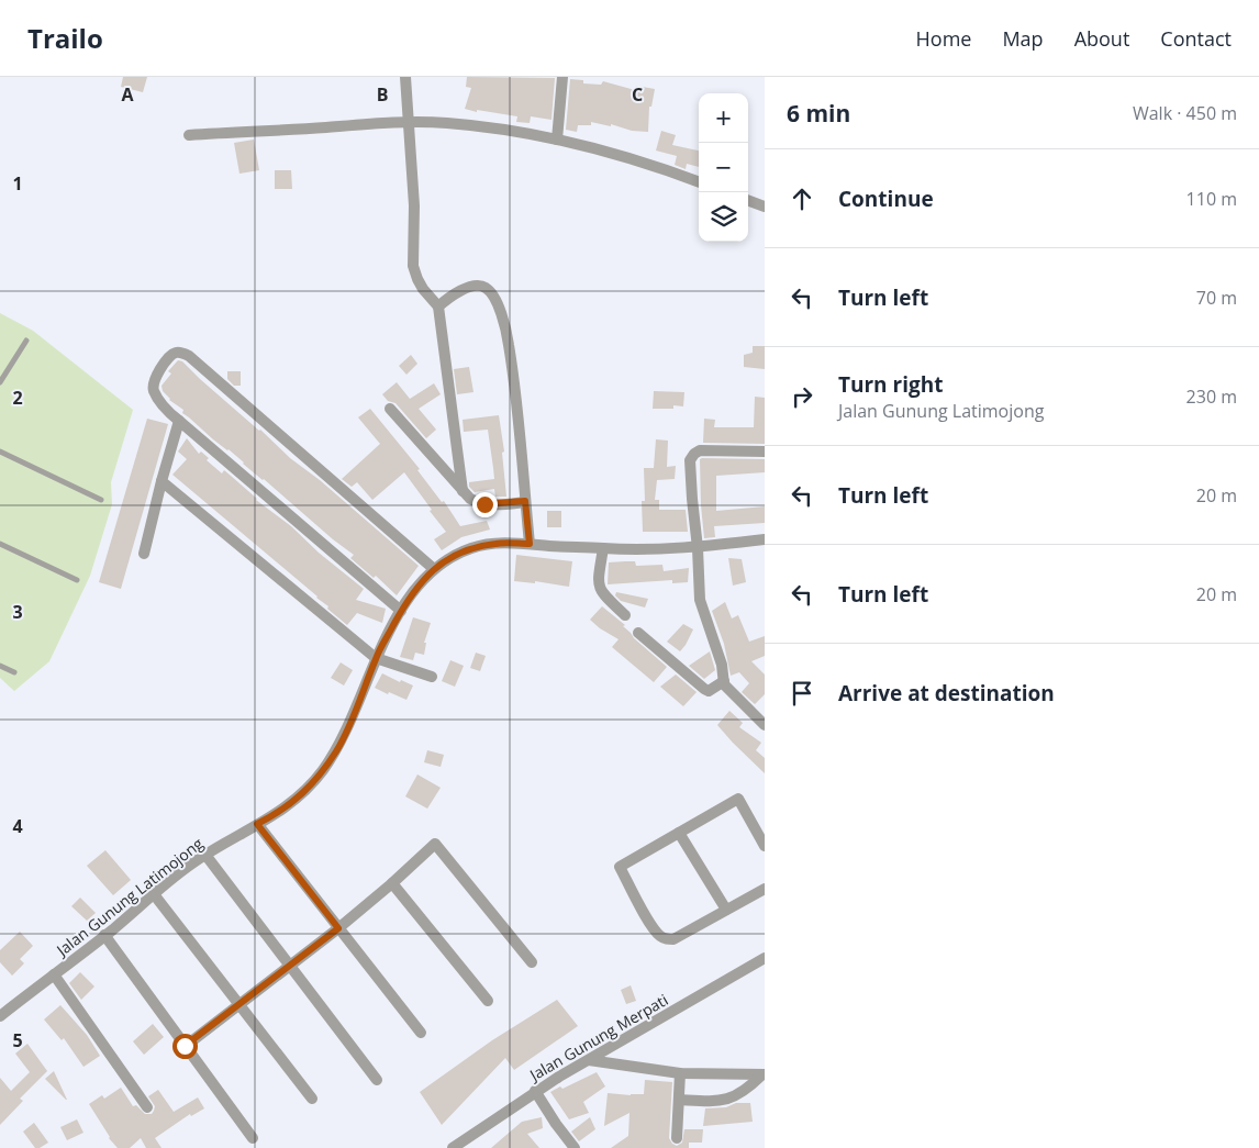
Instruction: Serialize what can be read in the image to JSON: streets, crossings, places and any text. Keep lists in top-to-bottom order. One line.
{"streets":{"street":["Jalan Gunung Latimojong","Jalan Gunung Merpati"]},"page":{"header":"Trailo","nav":["Home","Map","About","Contact"],"heading":["6 min","Walk · 450 m"],"map_buttons":["+","−"],"list":[["Continue","110 m"],["Turn left","70 m"],["Turn right","Jalan Gunung Latimojong","230 m"],["Turn left","20 m"],["Turn left","20 m"],"Arrive at destination"]},"grid":{"columns":["A","B","C"],"rows":["1","2","3","4","5"]}}
